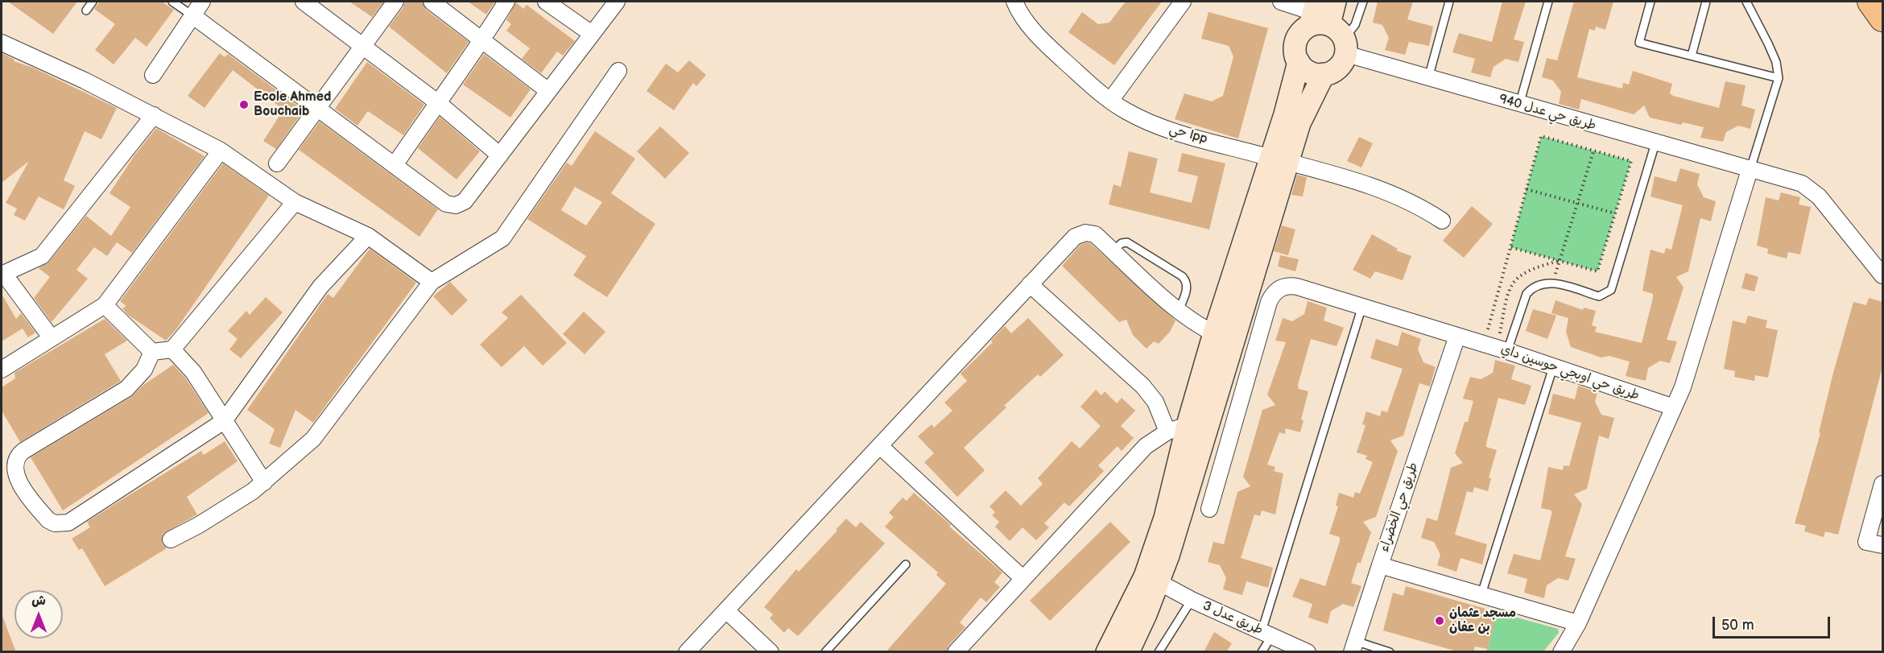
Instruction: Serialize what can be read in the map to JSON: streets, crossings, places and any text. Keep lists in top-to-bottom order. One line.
{"streets":{"street":["طريق حي عدل 940","حي lpp","طريق حي اوبجي حوسين داي","طريق حي الخضراء","طريق عدل 3"]},"crossings":[["طريق حي اوبجي حوسين داي","طريق حي الخضراء"]],"places":["Ecole Ahmed Bouchaib","مسجد عثمان بن عفان"],"scale_bar":"50 m","north":"top"}
